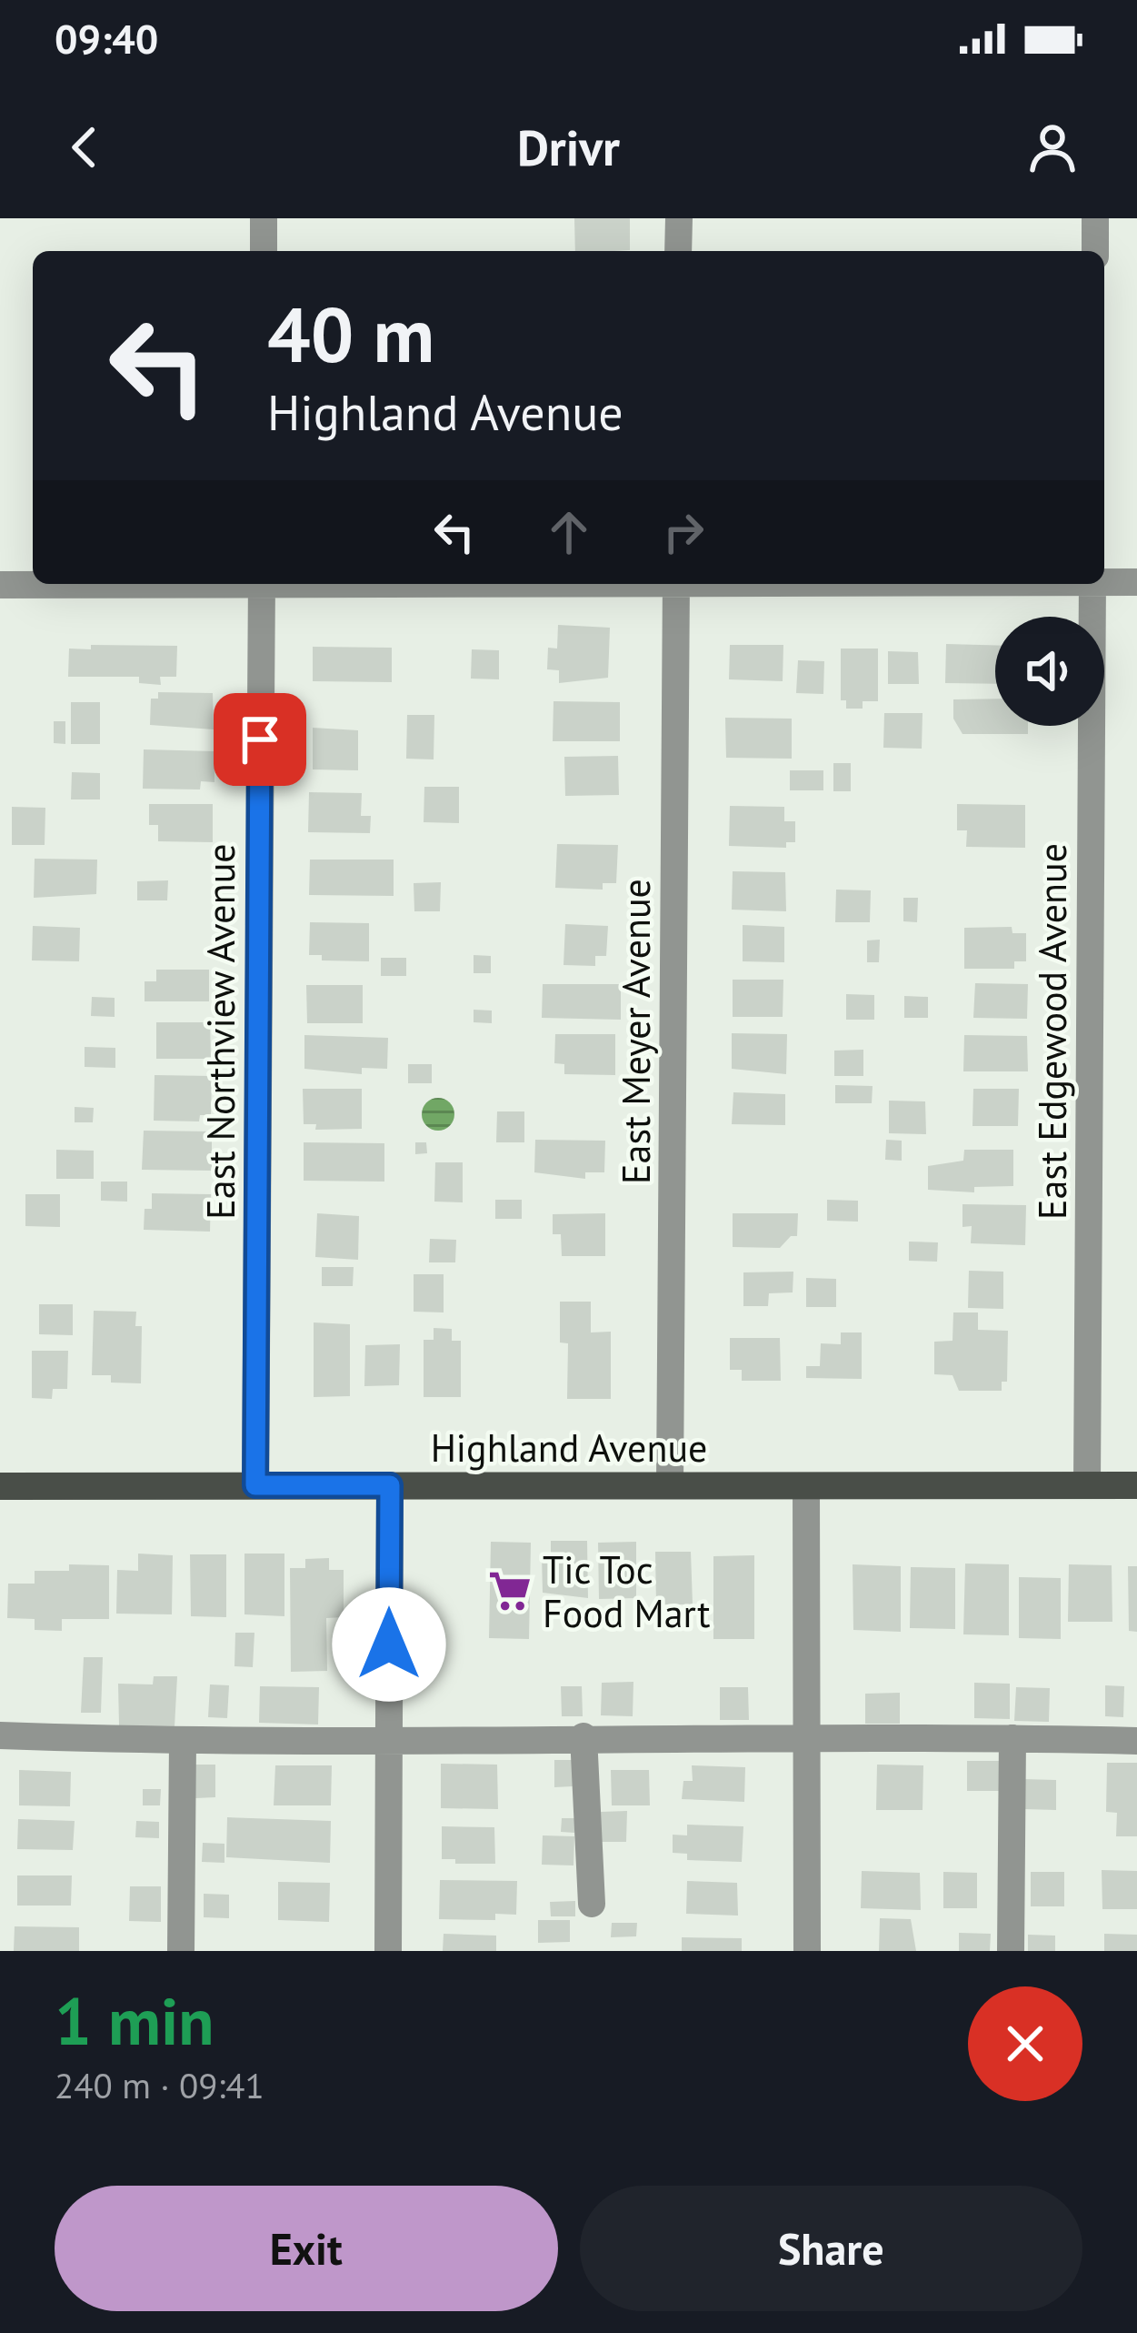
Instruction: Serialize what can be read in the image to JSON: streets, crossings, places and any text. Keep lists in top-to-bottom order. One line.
{"streets":{"main road":["Highland Avenue"],"street":["East Northview Avenue","East Meyer Avenue","East Edgewood Avenue"]},"crossings":[["East Northview Avenue","Highland Avenue"],["East Meyer Avenue","Highland Avenue"],["East Edgewood Avenue","Highland Avenue"]],"places":{"supermarket":["Tic Toc Food Mart"]},"page":{"status":"09:40","header":"Drivr","turn":["40 m","Highland Avenue"],"heading":["1 min","240 m · 09:41"],"buttons":["Exit","Share"]}}
